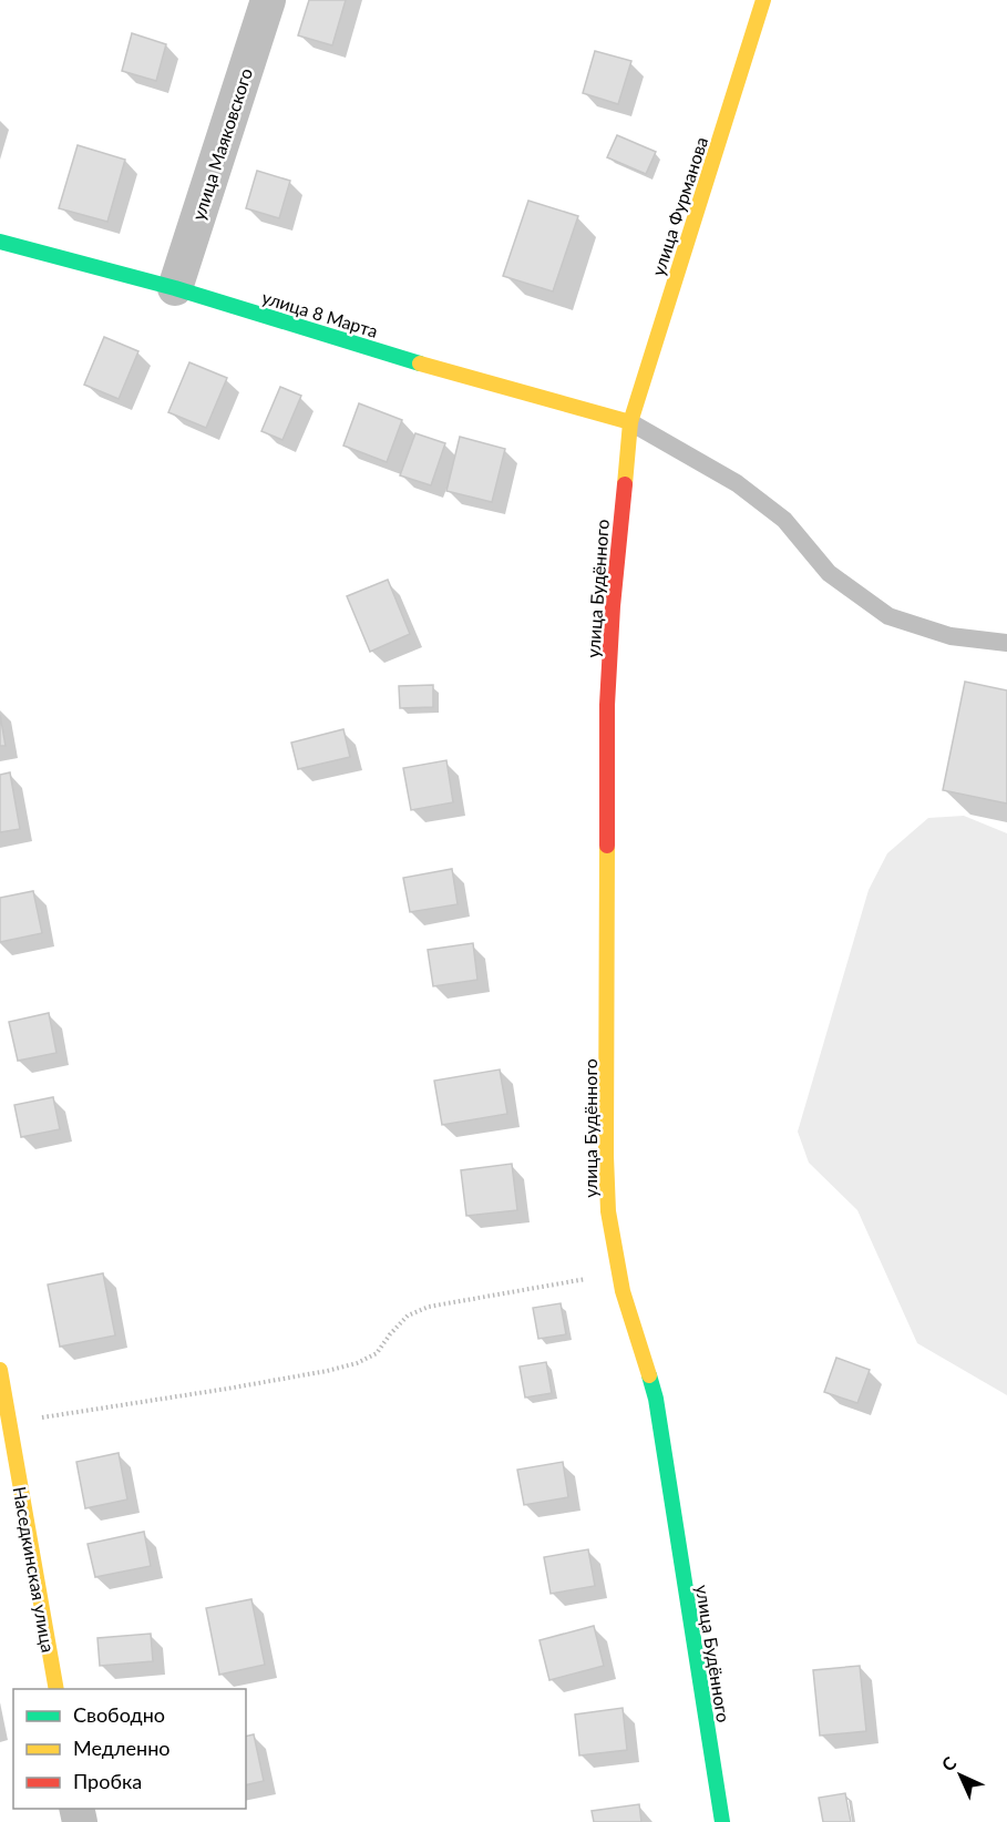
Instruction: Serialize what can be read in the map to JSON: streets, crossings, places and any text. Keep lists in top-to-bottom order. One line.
{"streets":{"street":["улица Маяковского","улица Фурманова","улица 8 Марта","улица Будённого","Наседкинская улица"]},"crossings":[["улица Маяковского","улица 8 Марта"],["улица Фурманова","улица 8 Марта"],["улица Фурманова","улица Будённого"],["улица 8 Марта","улица Будённого"]],"legend":["Свободно","Медленно","Пробка"],"north":"top left"}
